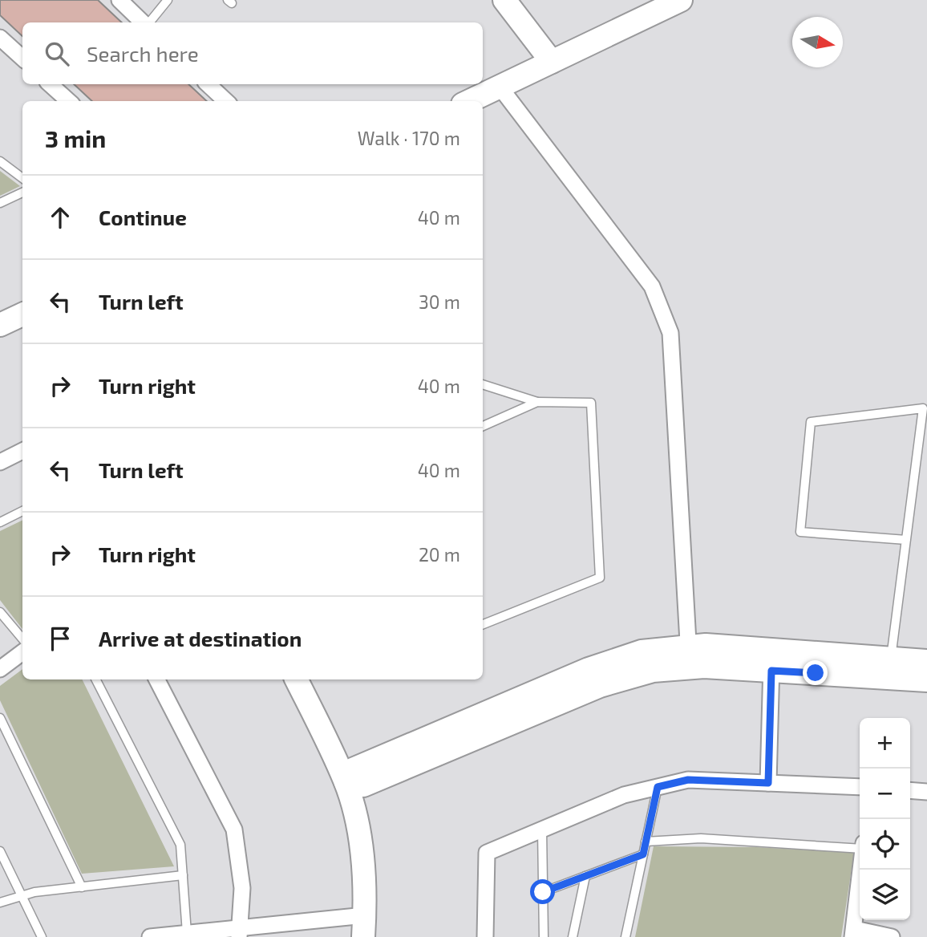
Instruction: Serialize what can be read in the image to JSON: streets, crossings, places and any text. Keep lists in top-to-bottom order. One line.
{"north":"right","page":{"search":"Search here","heading":["3 min","Walk · 170 m"],"list":[["Continue","40 m"],["Turn left","30 m"],["Turn right","40 m"],["Turn left","40 m"],["Turn right","20 m"],"Arrive at destination"],"map_buttons":["+","−"]}}
